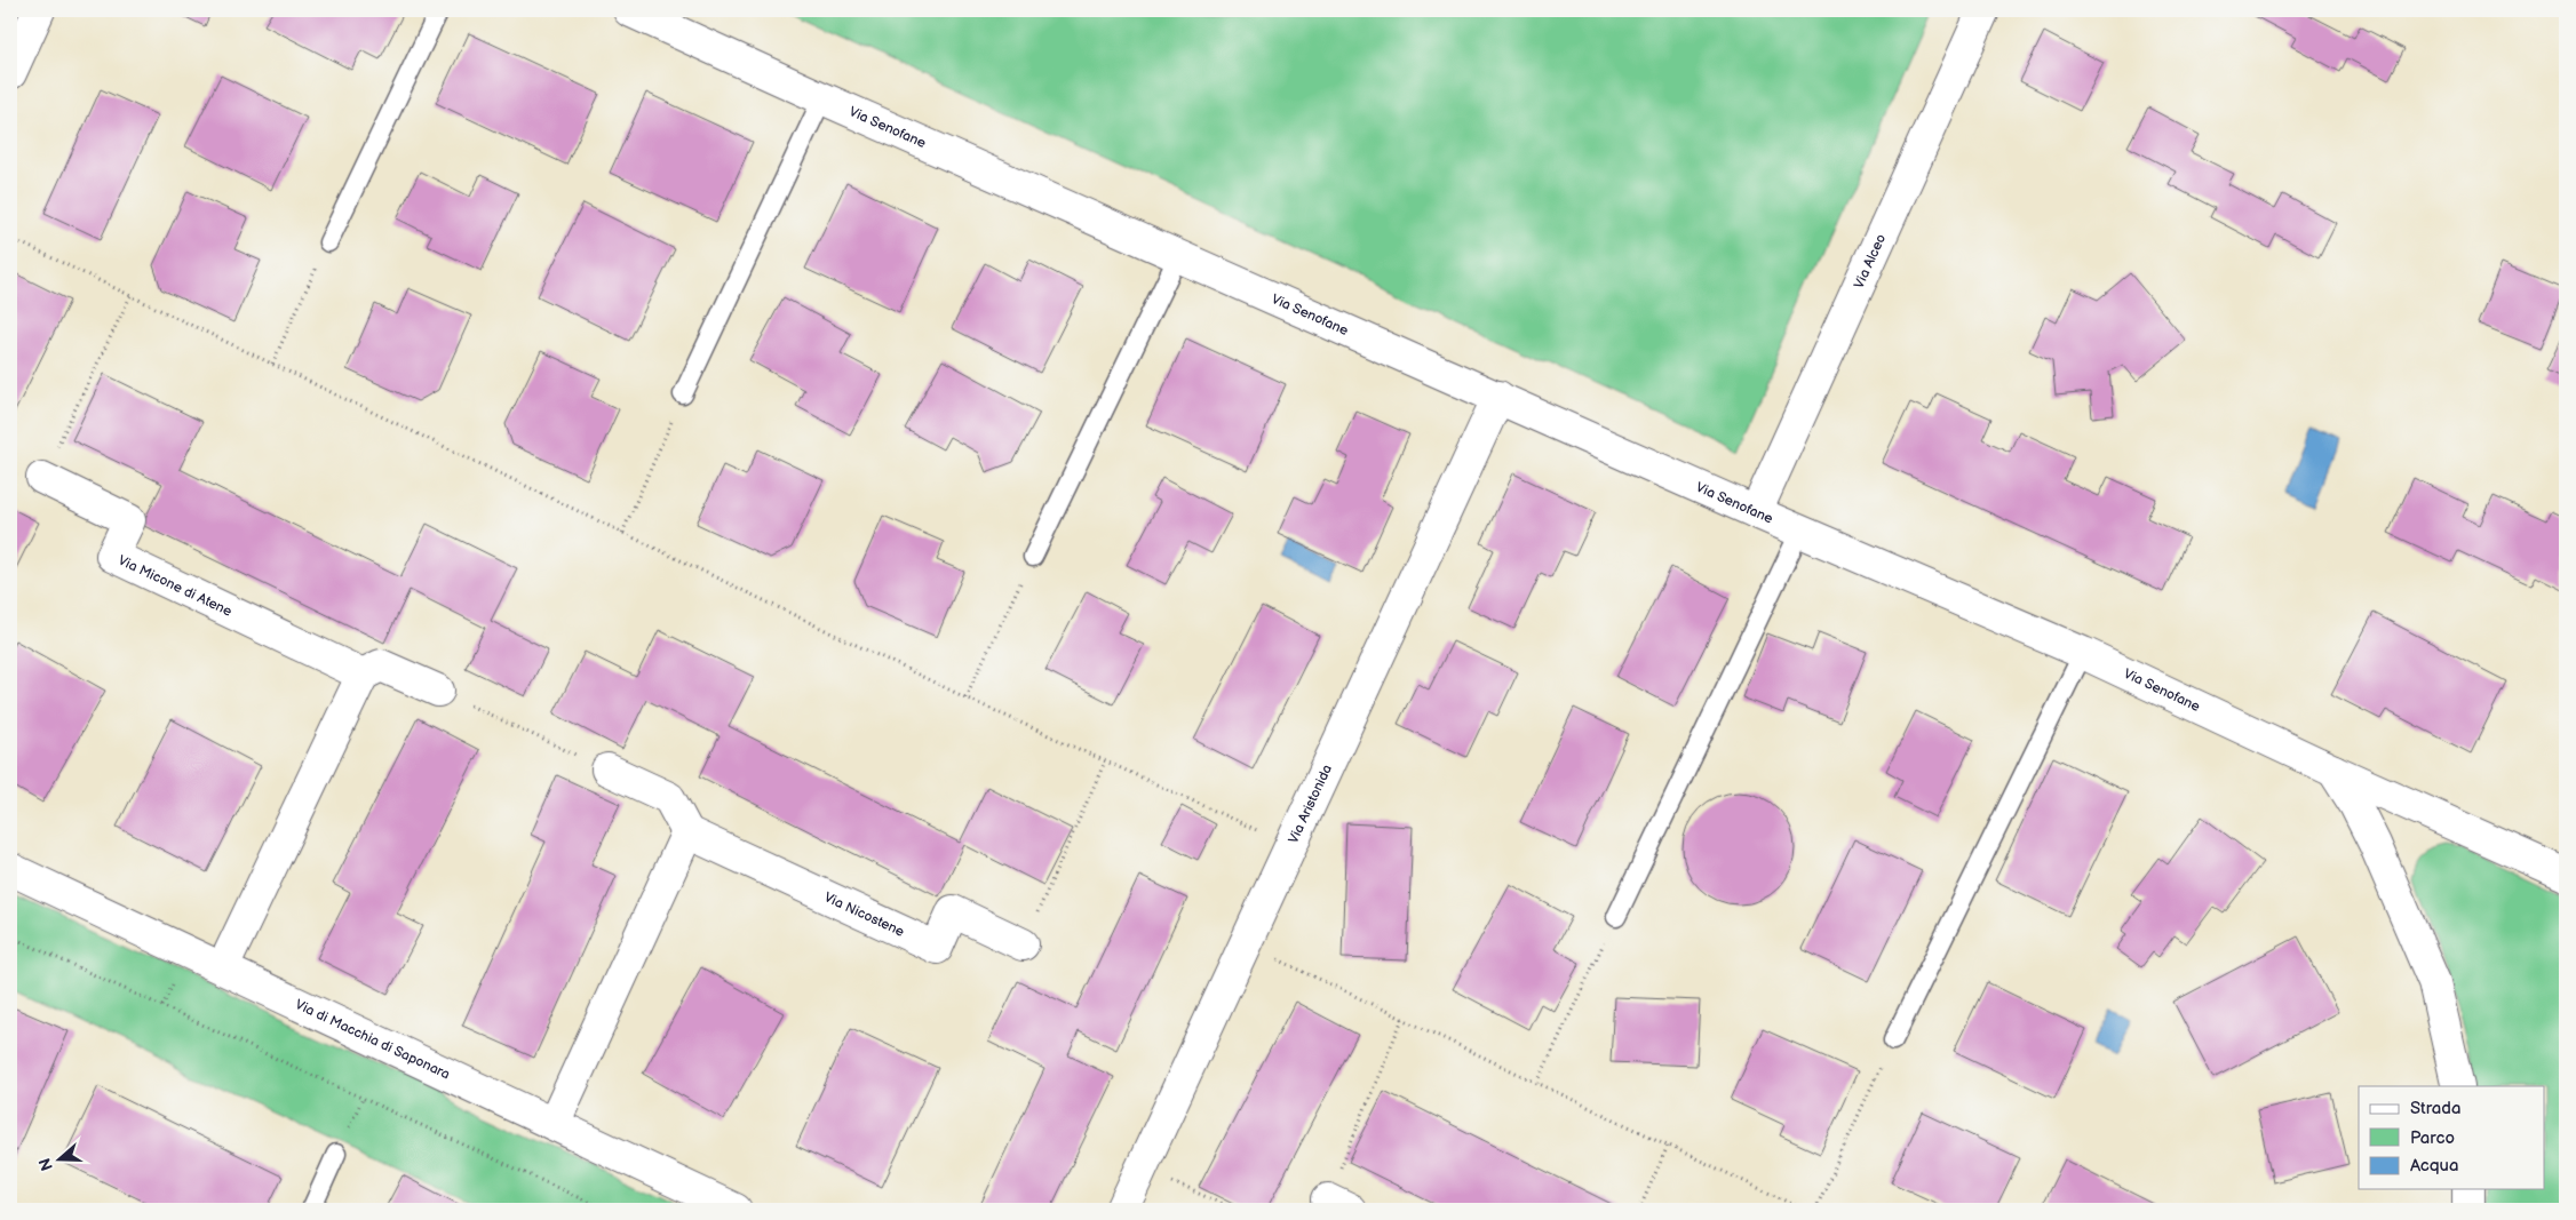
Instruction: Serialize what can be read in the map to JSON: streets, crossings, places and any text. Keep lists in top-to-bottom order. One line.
{"streets":{"street":["Via Senofane","Via Alceo","Via Micone di Atene","Via Aristonida","Via Nicostene","Via di Macchia di Saponara"]},"crossings":[["Via Senofane","Via Alceo"],["Via Senofane","Via Aristonida"]],"legend":["Strada","Parco","Acqua"],"north":"left"}
